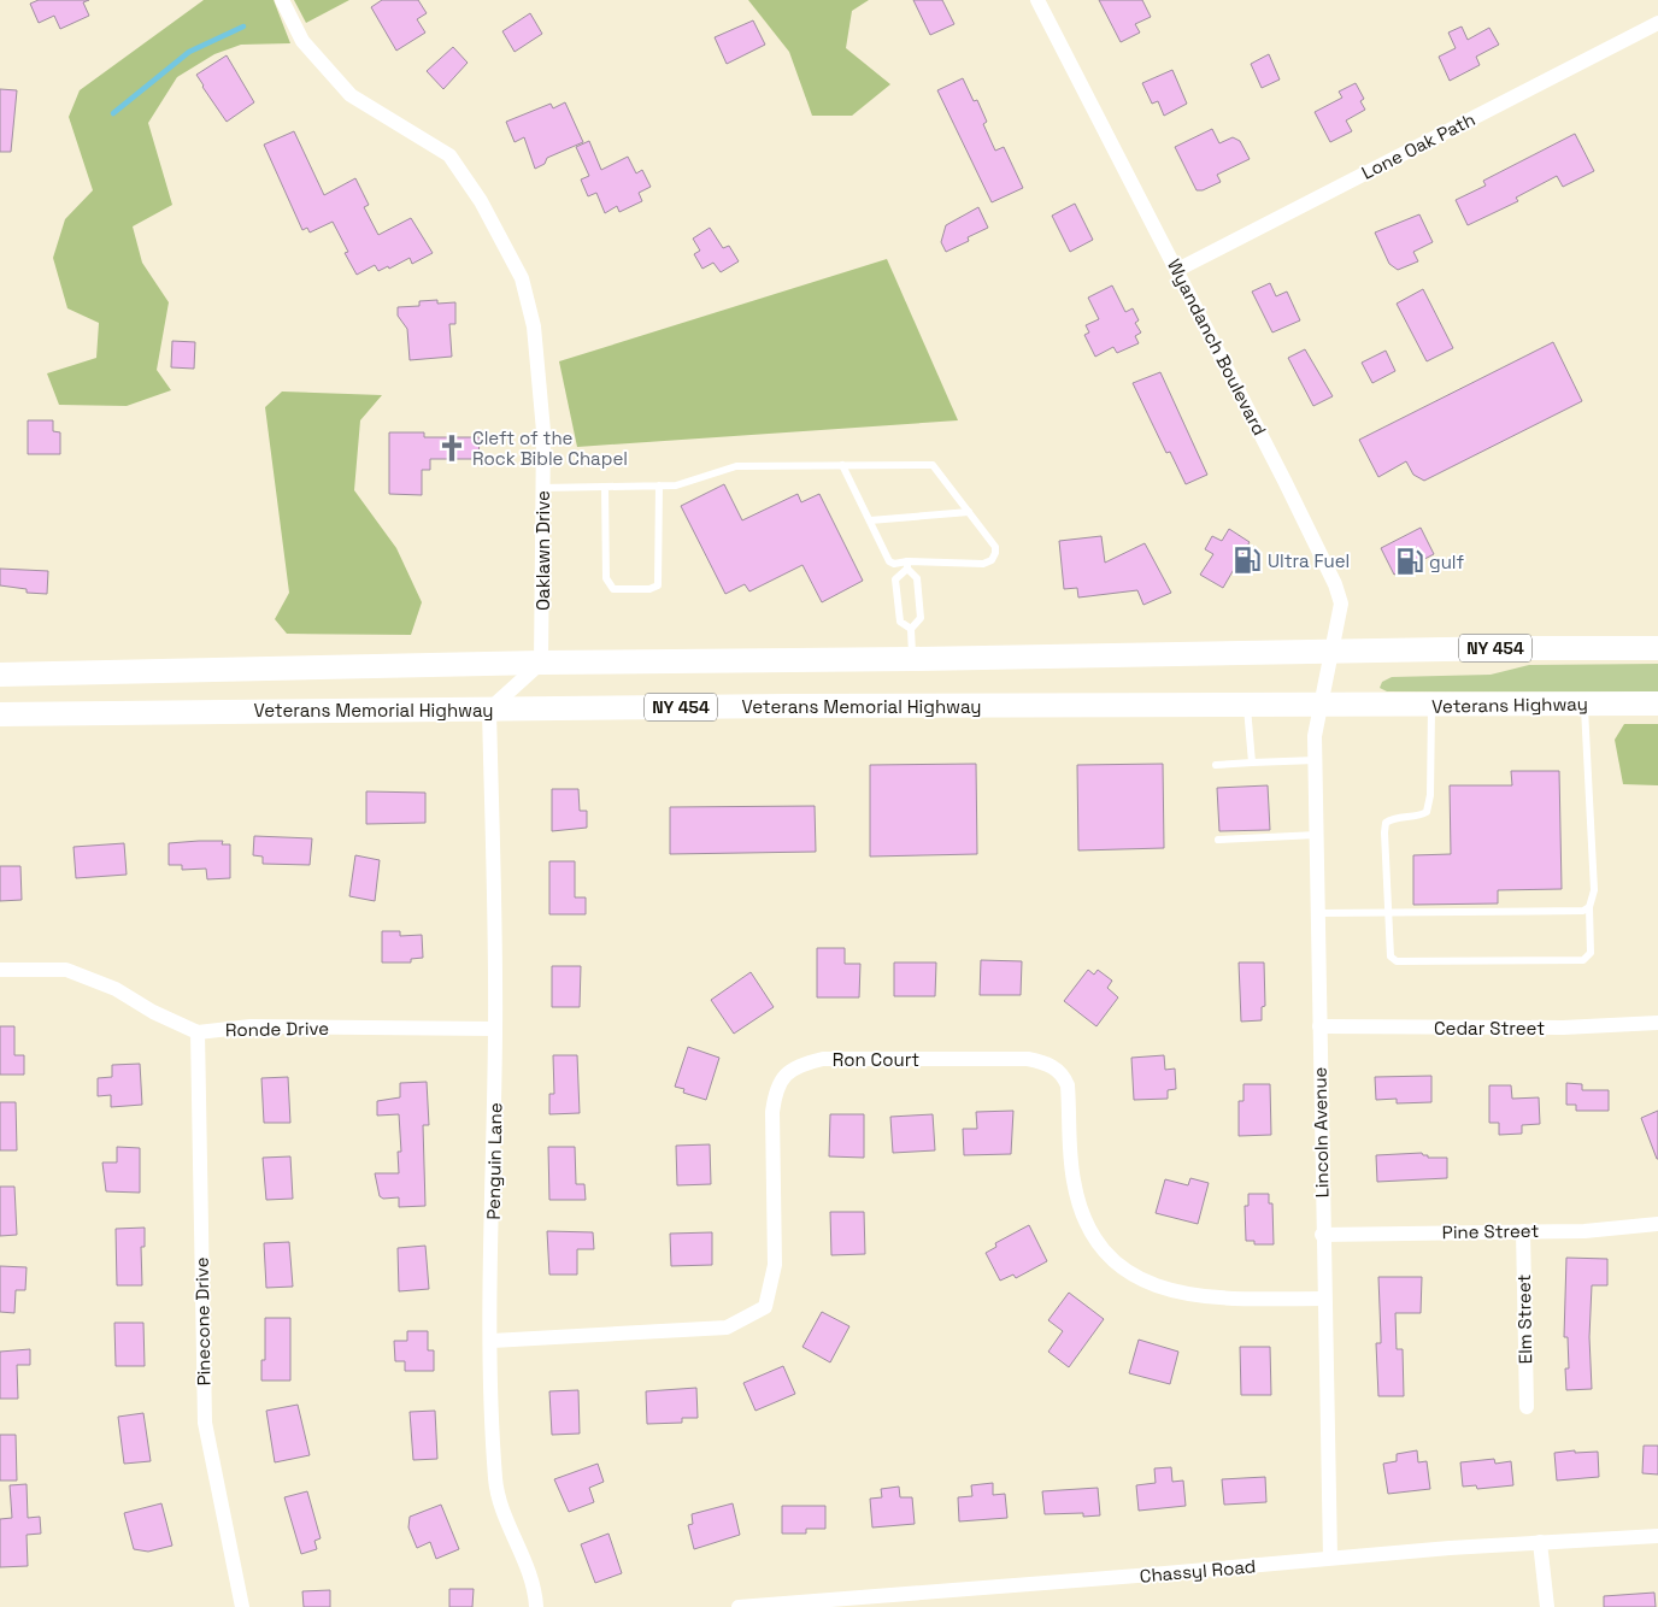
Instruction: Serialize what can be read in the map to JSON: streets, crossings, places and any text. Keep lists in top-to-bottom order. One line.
{"streets":{"main road":["NY 454","Veterans Highway","Veterans Memorial Highway"],"street":["Lone Oak Path","Wyandanch Boulevard","Oaklawn Drive","Cedar Street","Ronde Drive","Ron Court","Lincoln Avenue","Penguin Lane","Pine Street","Elm Street","Pinecone Drive","Chassyl Road"]},"crossings":[["Lone Oak Path","Wyandanch Boulevard"],["Wyandanch Boulevard","NY 454"],["Wyandanch Boulevard","Veterans Memorial Highway"],["Wyandanch Boulevard","Lincoln Avenue"],["Oaklawn Drive","NY 454"],["Veterans Highway","Veterans Memorial Highway"],["Veterans Memorial Highway","Lincoln Avenue"],["Veterans Memorial Highway","Penguin Lane"],["Cedar Street","Lincoln Avenue"],["Ronde Drive","Penguin Lane"],["Ronde Drive","Pinecone Drive"],["Ron Court","Lincoln Avenue"],["Ron Court","Penguin Lane"],["Lincoln Avenue","Pine Street"],["Lincoln Avenue","Chassyl Road"],["Pine Street","Elm Street"]],"places":{"church":["Cleft of the Rock Bible Chapel"],"fuel station":["Ultra Fuel","gulf"]}}
